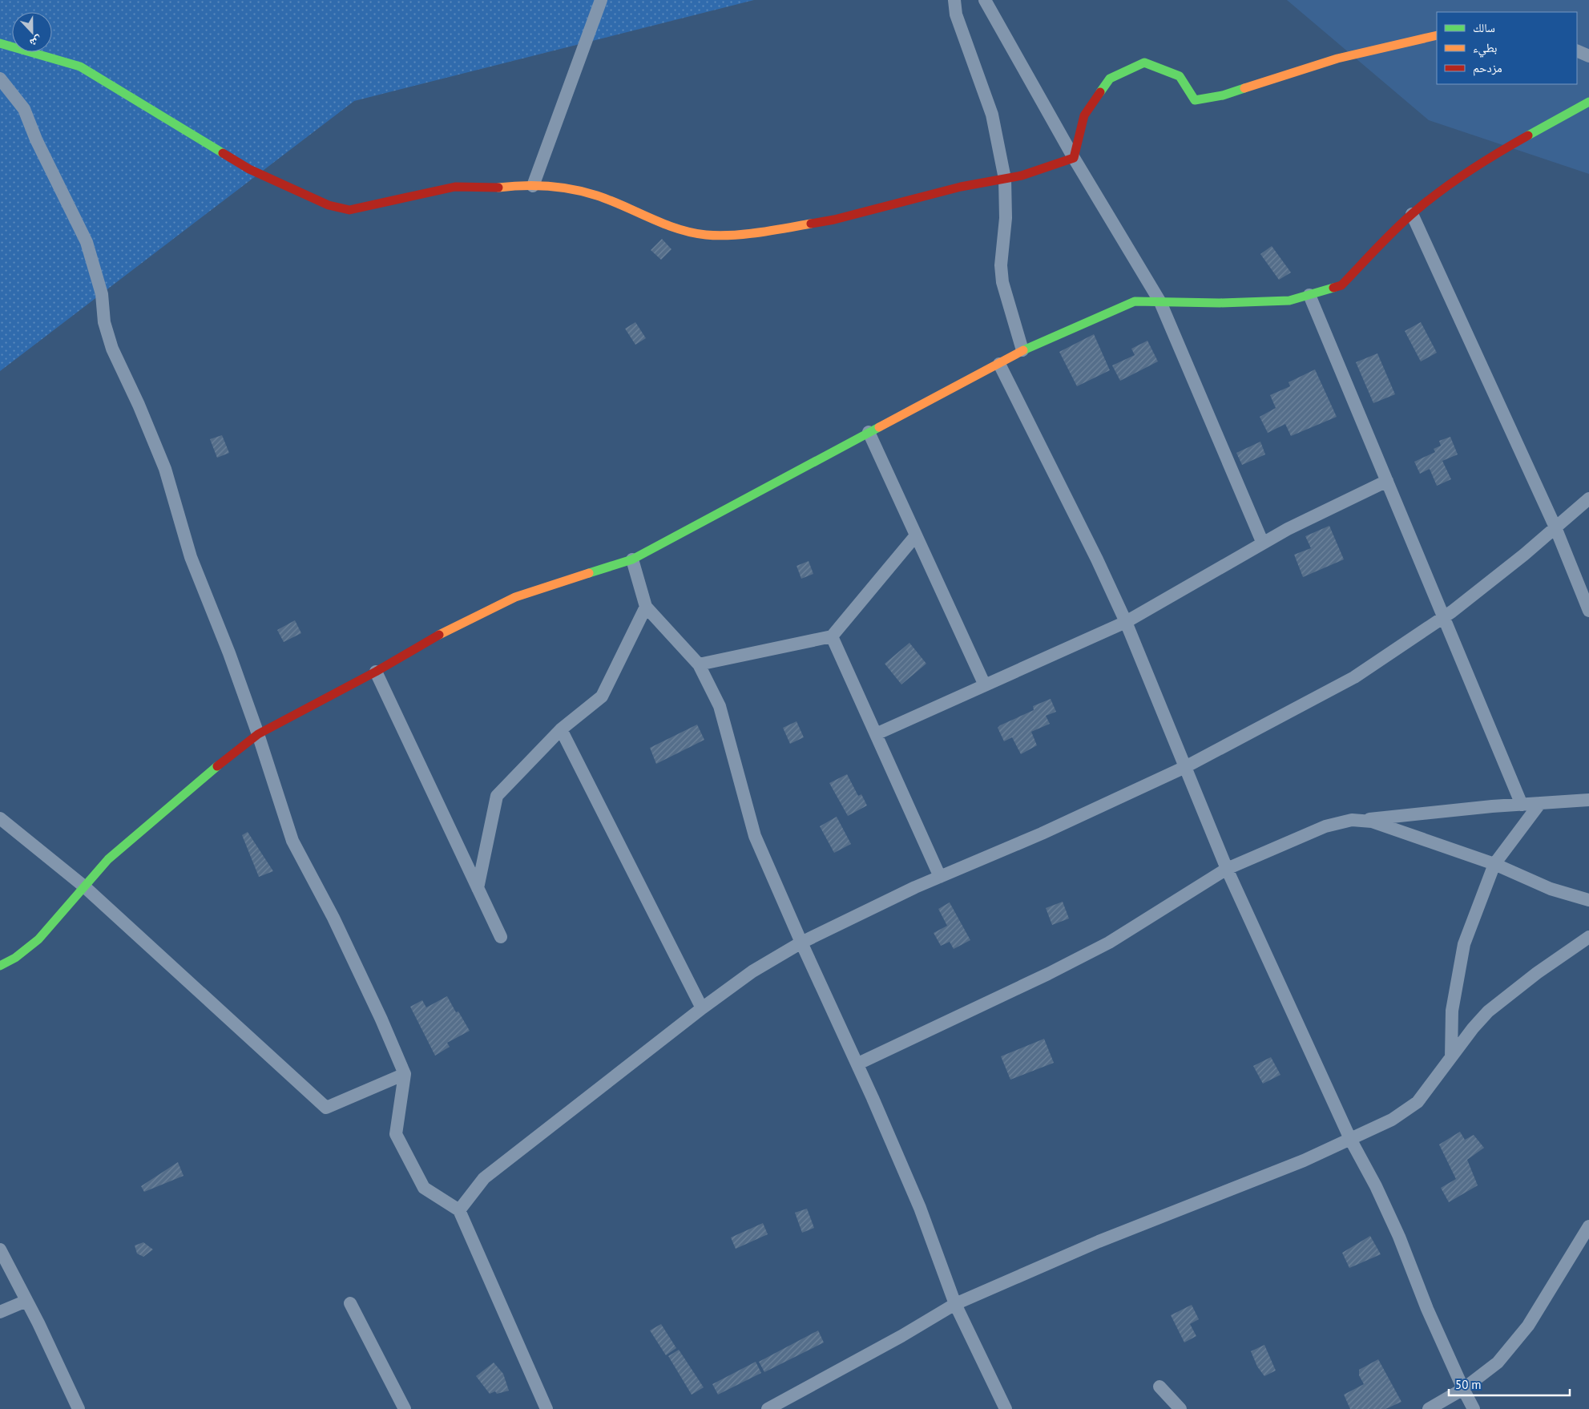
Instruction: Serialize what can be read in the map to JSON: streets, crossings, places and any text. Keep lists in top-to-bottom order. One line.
{"legend":["سالك","بطيء","مزدحم"],"scale_bar":"50 m","north":"bottom"}
